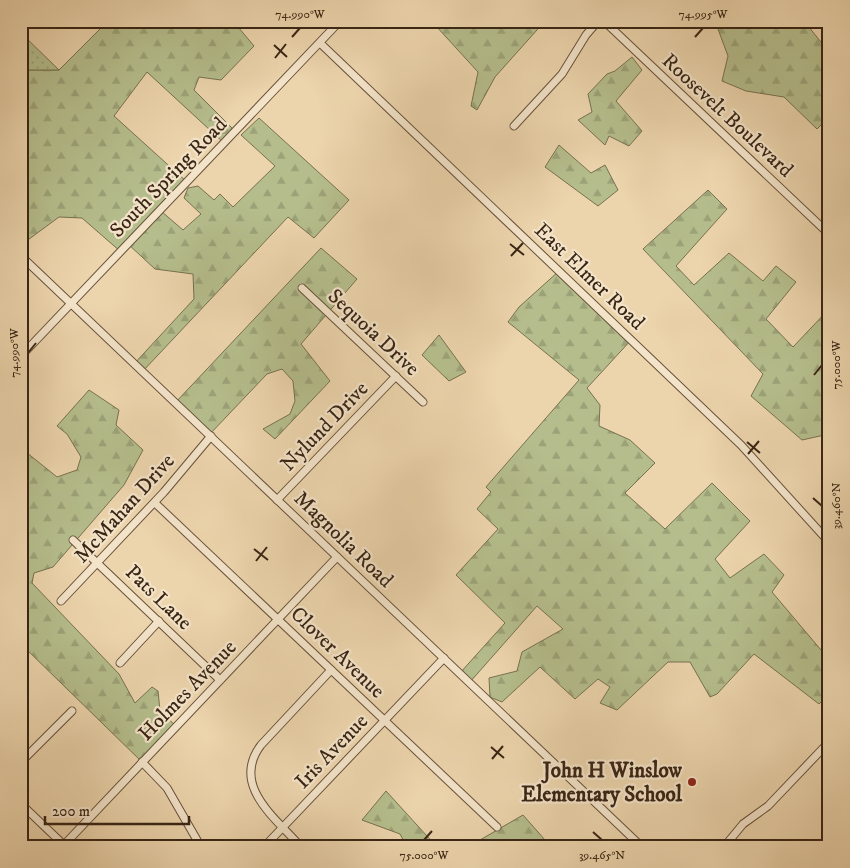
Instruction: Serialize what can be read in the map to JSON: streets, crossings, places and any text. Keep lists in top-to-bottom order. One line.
{"streets":{"street":["Roosevelt Boulevard","South Spring Road","East Elmer Road","Sequoia Drive","Nylund Drive","McMahan Drive","Magnolia Road","Pats Lane","Clover Avenue","Holmes Avenue","Iris Avenue"]},"crossings":[["South Spring Road","East Elmer Road"],["South Spring Road","Magnolia Road"],["Sequoia Drive","Nylund Drive"],["Nylund Drive","Magnolia Road"],["McMahan Drive","Magnolia Road"],["McMahan Drive","Pats Lane"],["McMahan Drive","Clover Avenue"],["Magnolia Road","Holmes Avenue"],["Magnolia Road","Iris Avenue"],["Pats Lane","Holmes Avenue"],["Clover Avenue","Holmes Avenue"],["Clover Avenue","Iris Avenue"]],"places":["John H Winslow Elementary School"],"scale_bar":"200 m","coordinates":["74.990°W","74.995°W","75.000°W","39.460°N","39.465°N"]}
